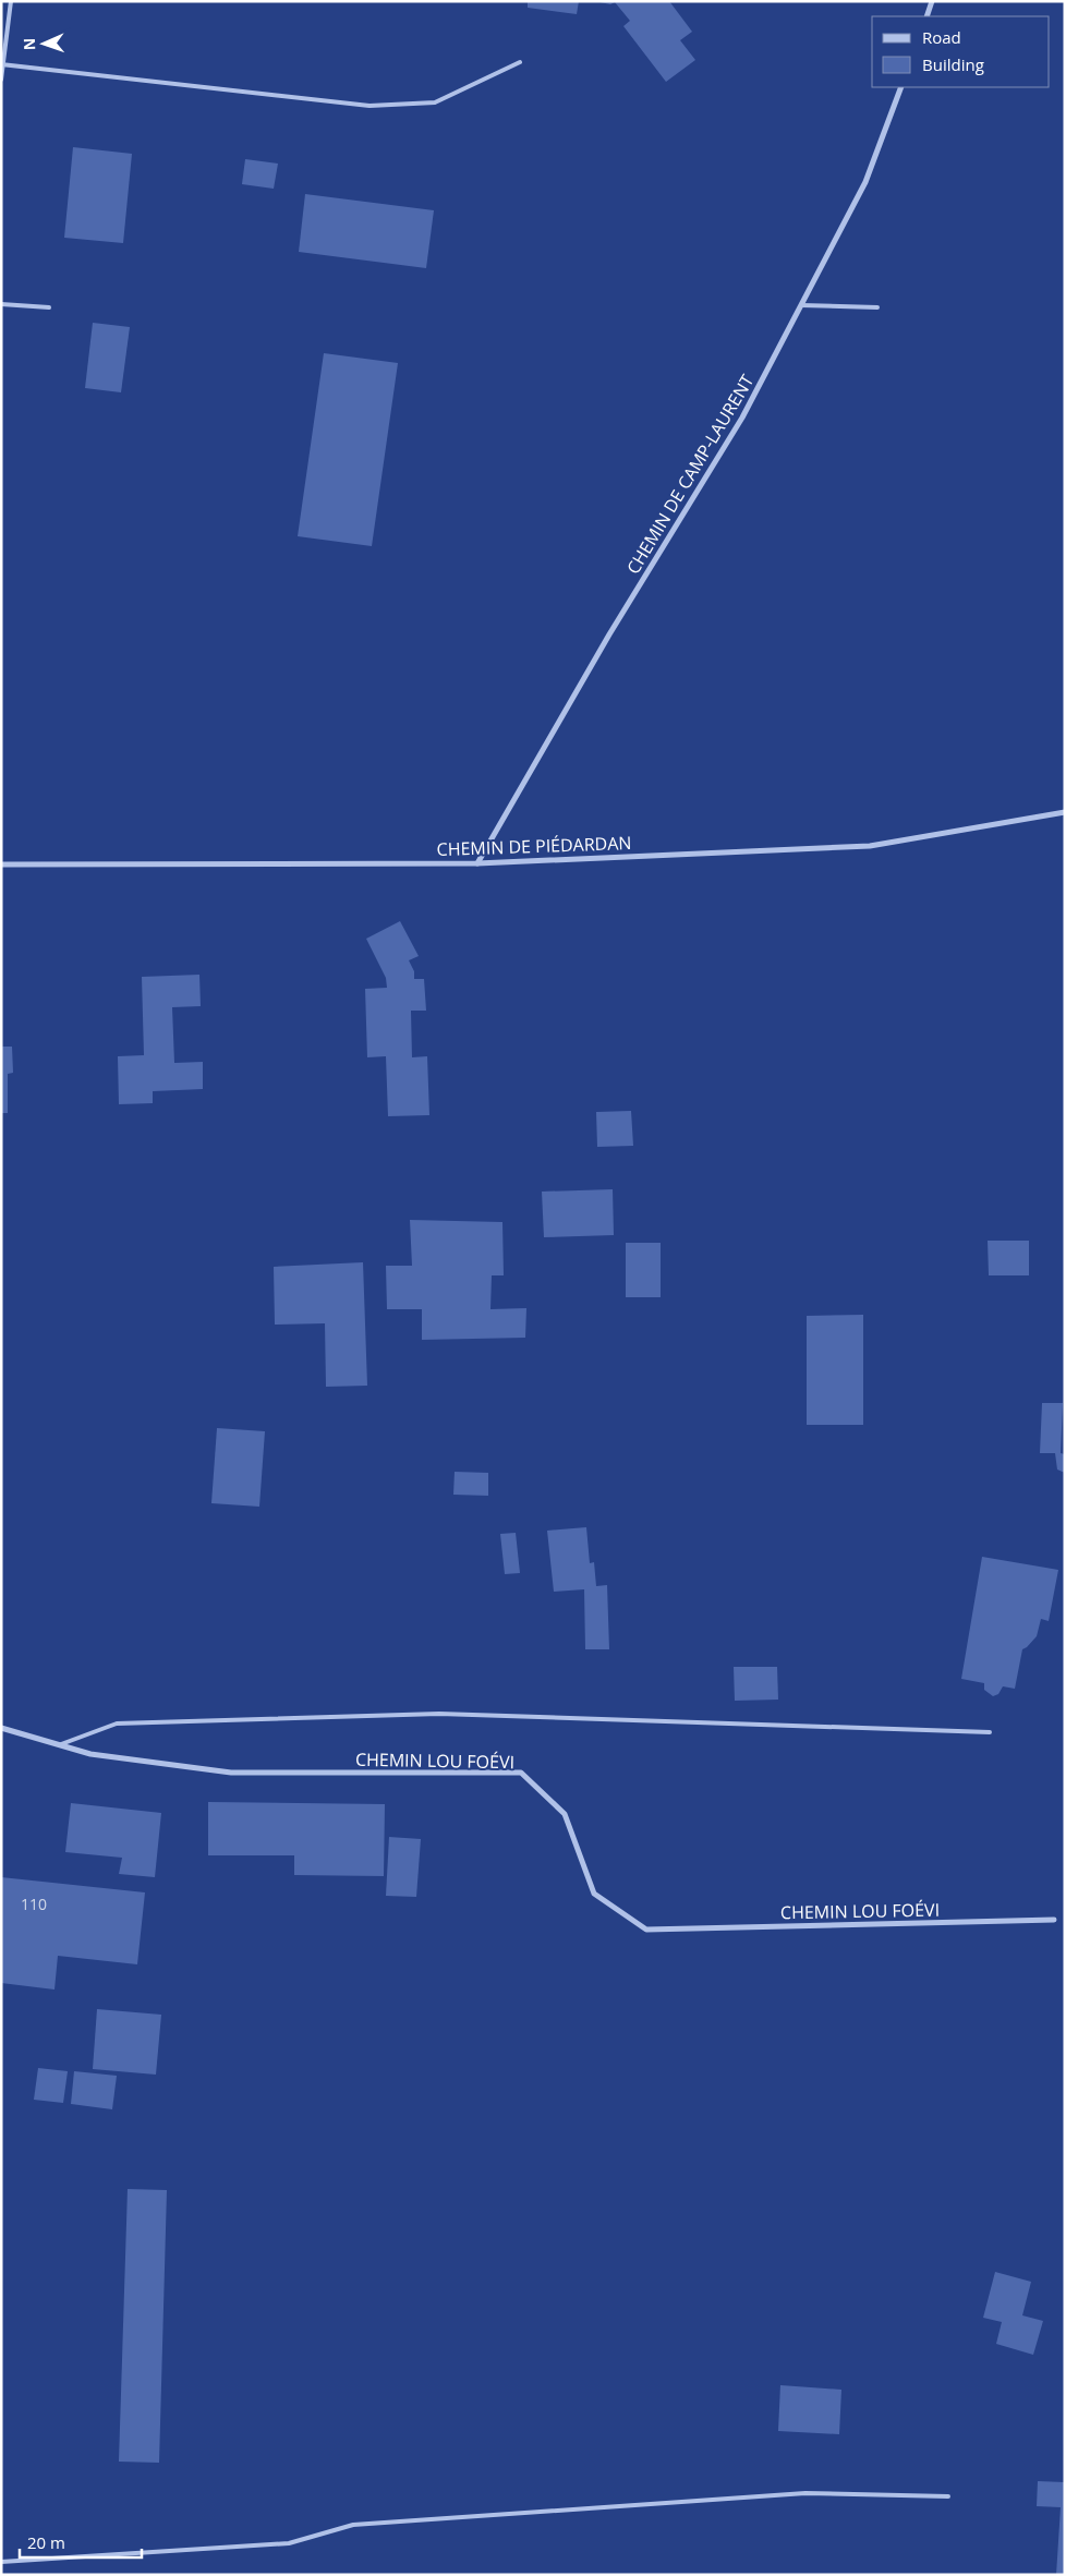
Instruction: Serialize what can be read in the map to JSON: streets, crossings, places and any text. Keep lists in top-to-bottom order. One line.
{"streets":{"street":["CHEMIN DE CAMP-LAURENT","CHEMIN DE PIÉDARDAN","CHEMIN LOU FOÉVI"]},"crossings":[["CHEMIN DE CAMP-LAURENT","CHEMIN DE PIÉDARDAN"]],"house_numbers":["110"],"legend":["Road","Building"],"scale_bar":"20 m","north":"left"}
